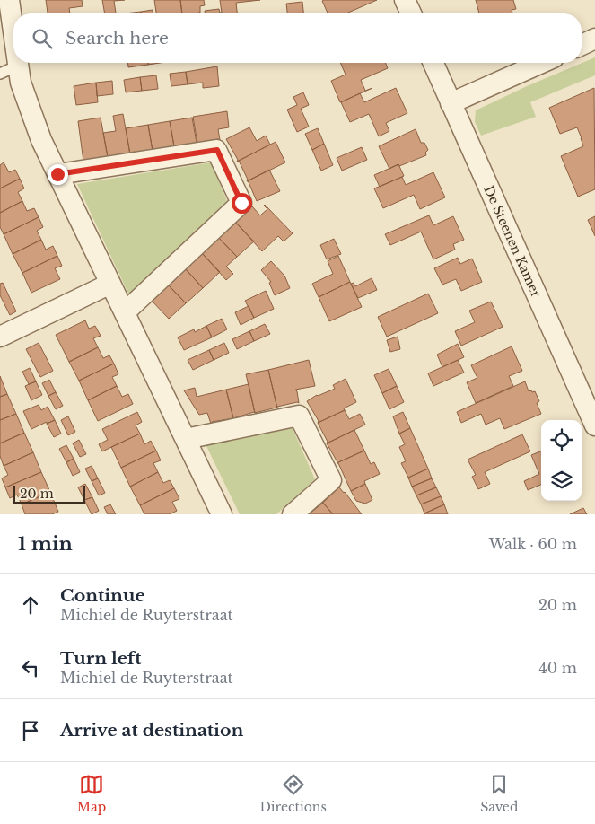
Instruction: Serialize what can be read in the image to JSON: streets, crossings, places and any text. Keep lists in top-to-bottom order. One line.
{"streets":{"street":["De Steenen Kamer"]},"scale_bar":"20 m","page":{"search":"Search here","scale":"20 m","heading":["1 min","Walk · 60 m"],"list":[["Continue","Michiel de Ruyterstraat","20 m"],["Turn left","Michiel de Ruyterstraat","40 m"],"Arrive at destination"],"nav":["Map","Directions","Saved"]}}
